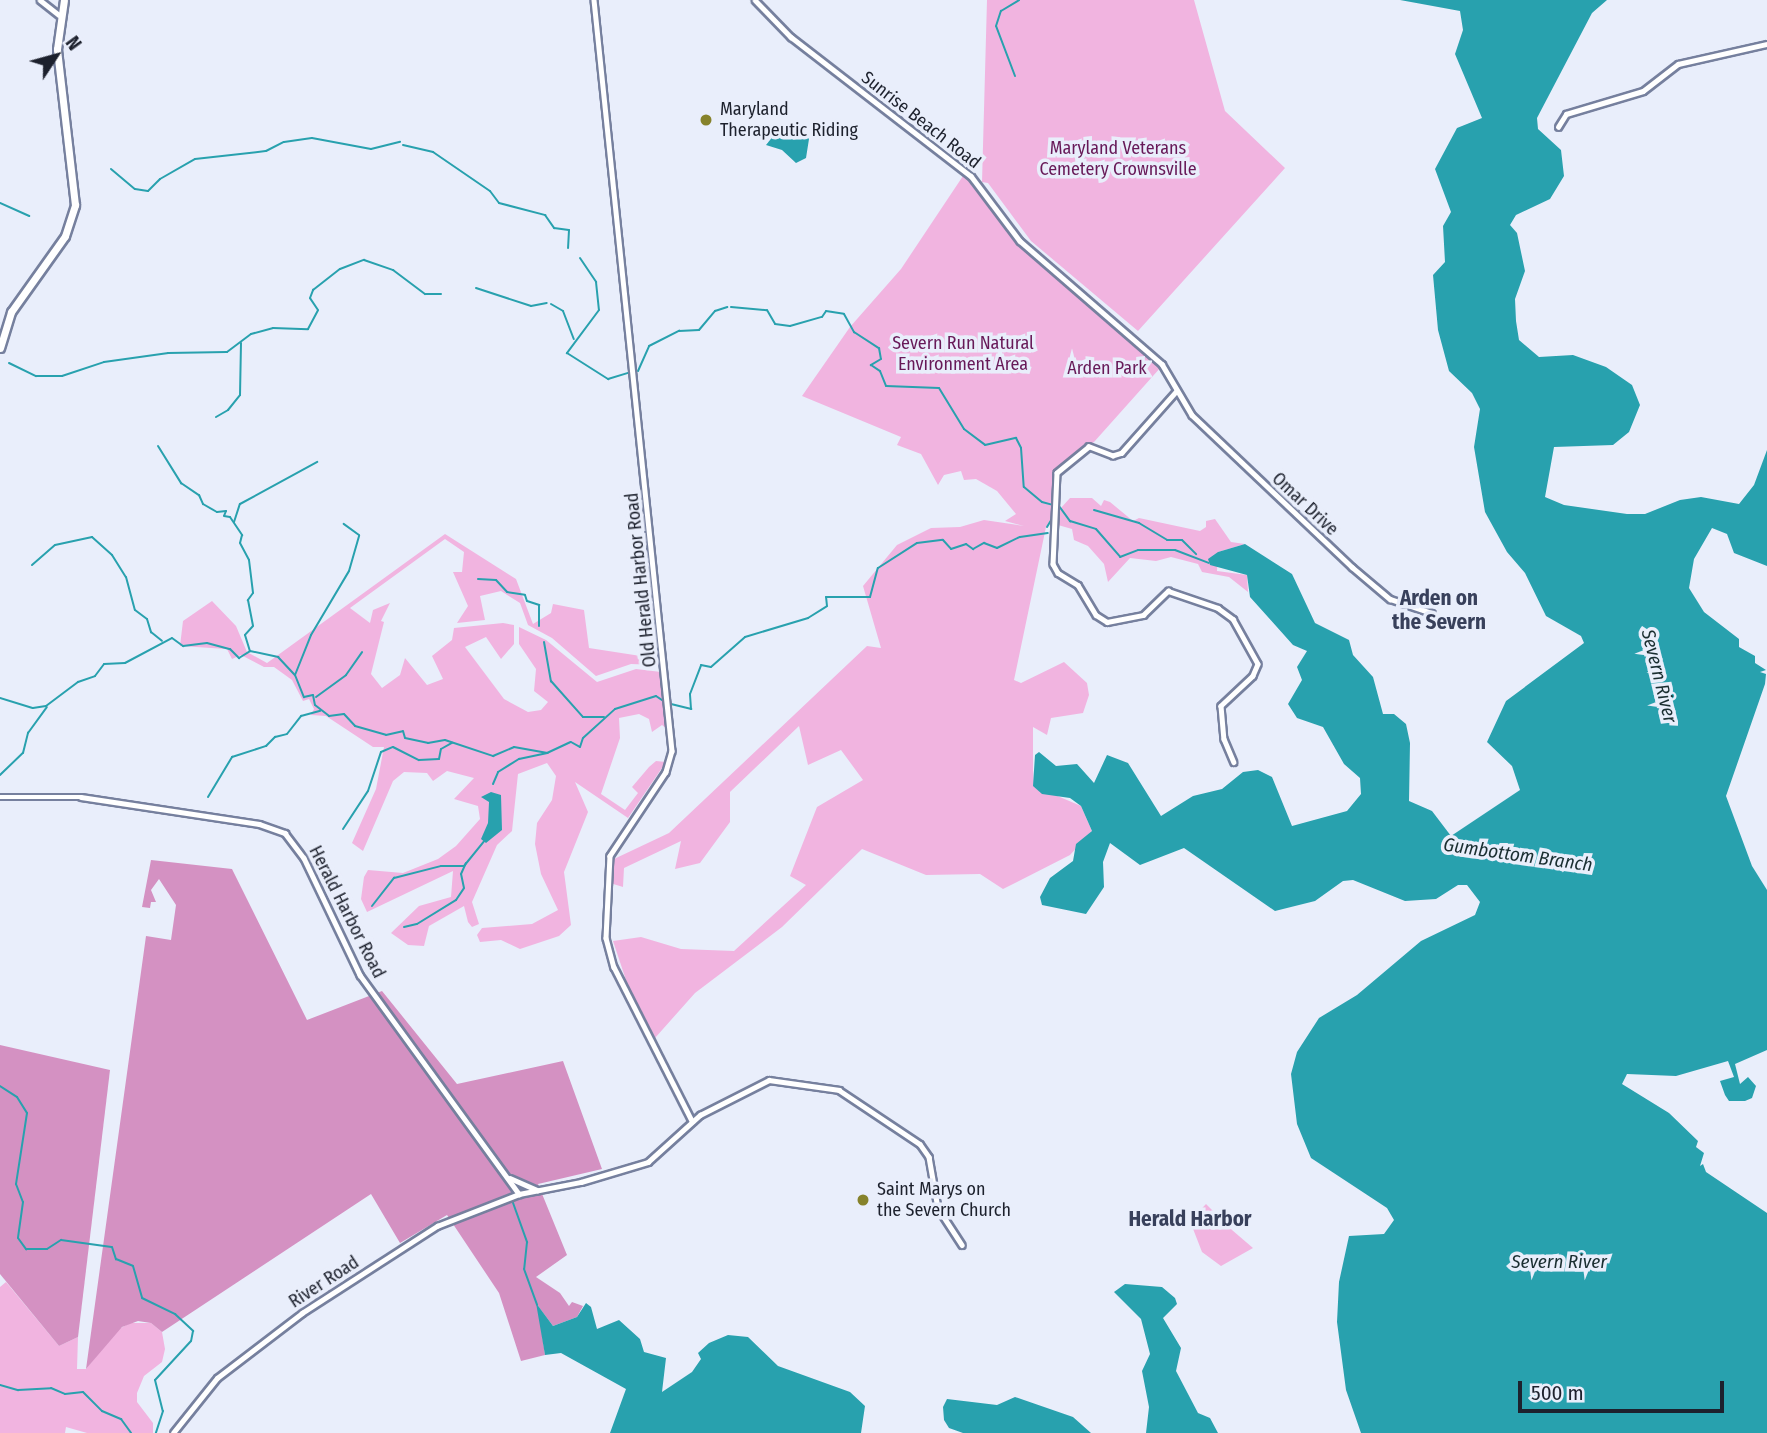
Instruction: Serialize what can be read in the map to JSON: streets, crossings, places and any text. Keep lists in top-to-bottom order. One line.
{"streets":{"street":["Sunrise Beach Road","Omar Drive","Old Herald Harbor Road","Herald Harbor Road","River Road"]},"crossings":[["Sunrise Beach Road","Omar Drive"],["Herald Harbor Road","River Road"]],"districts":["Arden on the Severn","Herald Harbor"],"water":["Severn River","Gumbottom Branch"],"parks":["Maryland Veterans Cemetery Crownsville","Severn Run Natural Environment Area","Arden Park"],"places":["Maryland Therapeutic Riding","Saint Marys on the Severn Church"],"scale_bar":"500 m","north":"top right"}
